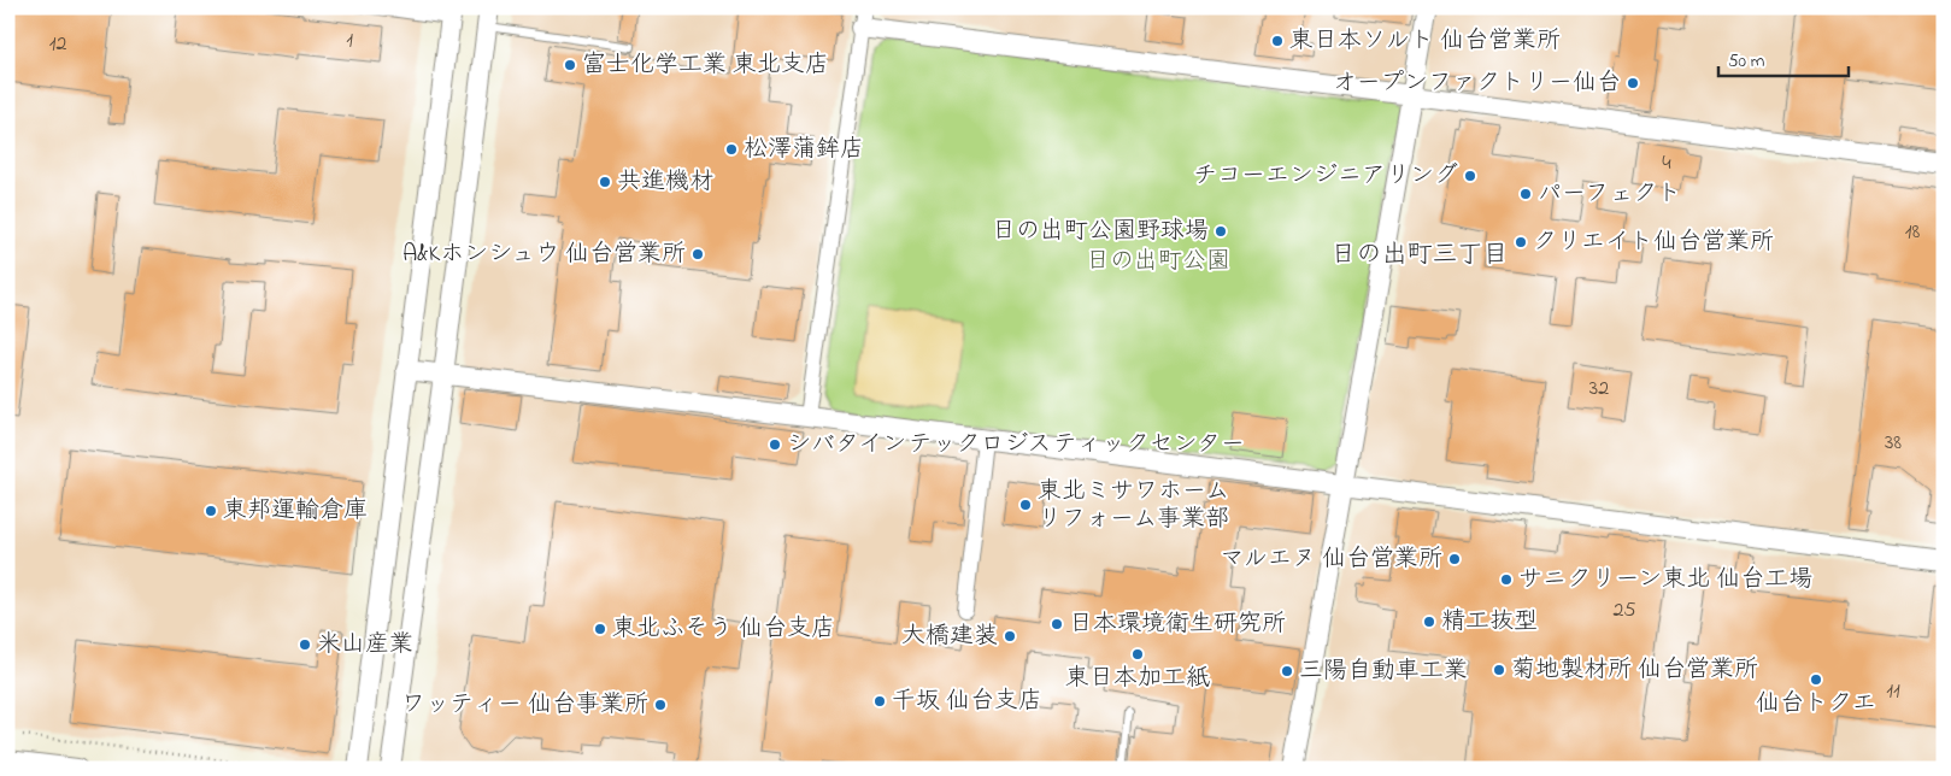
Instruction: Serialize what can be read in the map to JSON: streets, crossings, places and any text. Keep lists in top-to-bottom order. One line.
{"districts":["日の出町三丁目"],"parks":["日の出町公園"],"places":["東日本ソルト 仙台営業所","富士化学工業 東北支店","オープンファクトリー仙台","松澤蒲鉾店","チコーエンジニアリング","共進機材","パーフェクト","日の出町公園野球場","クリエイト仙台営業所","A&Kホンシュウ 仙台営業所","シバタインテックロジスティックセンター","東北ミサワホーム リフォーム事業部","東邦運輸倉庫","マルエヌ 仙台営業所","サニクリーン東北 仙台工場","精工抜型","日本環境衛生研究所","東北ふそう 仙台支店","大橋建装","米山産業","東日本加工紙","菊地製材所 仙台営業所","三陽自動車工業","仙台トクエ","千坂 仙台支店","ワッティー 仙台事業所"],"house_numbers":["1","12","4","18","32","38","25","11"],"scale_bar":"50 m"}
